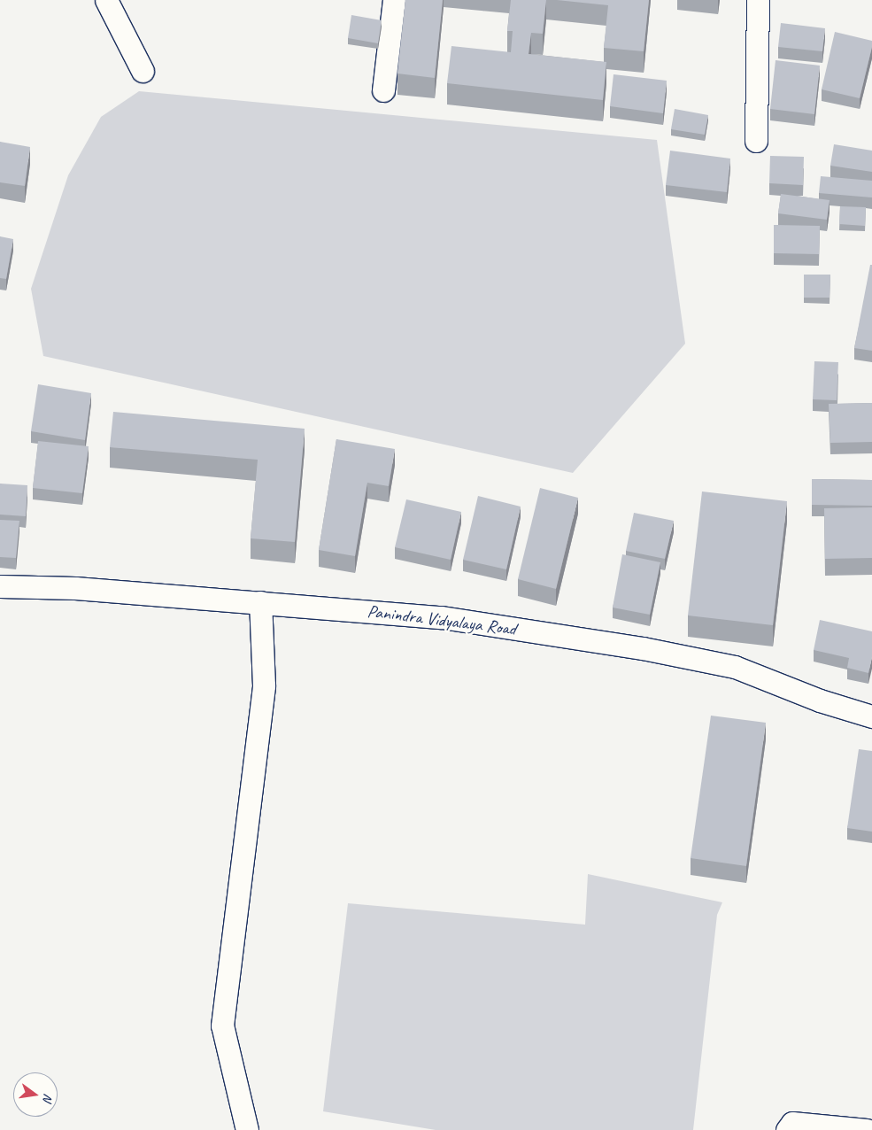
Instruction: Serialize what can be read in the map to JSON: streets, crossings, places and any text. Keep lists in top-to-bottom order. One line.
{"streets":{"street":["Panindra Vidyalaya Road"]},"north":"right"}
